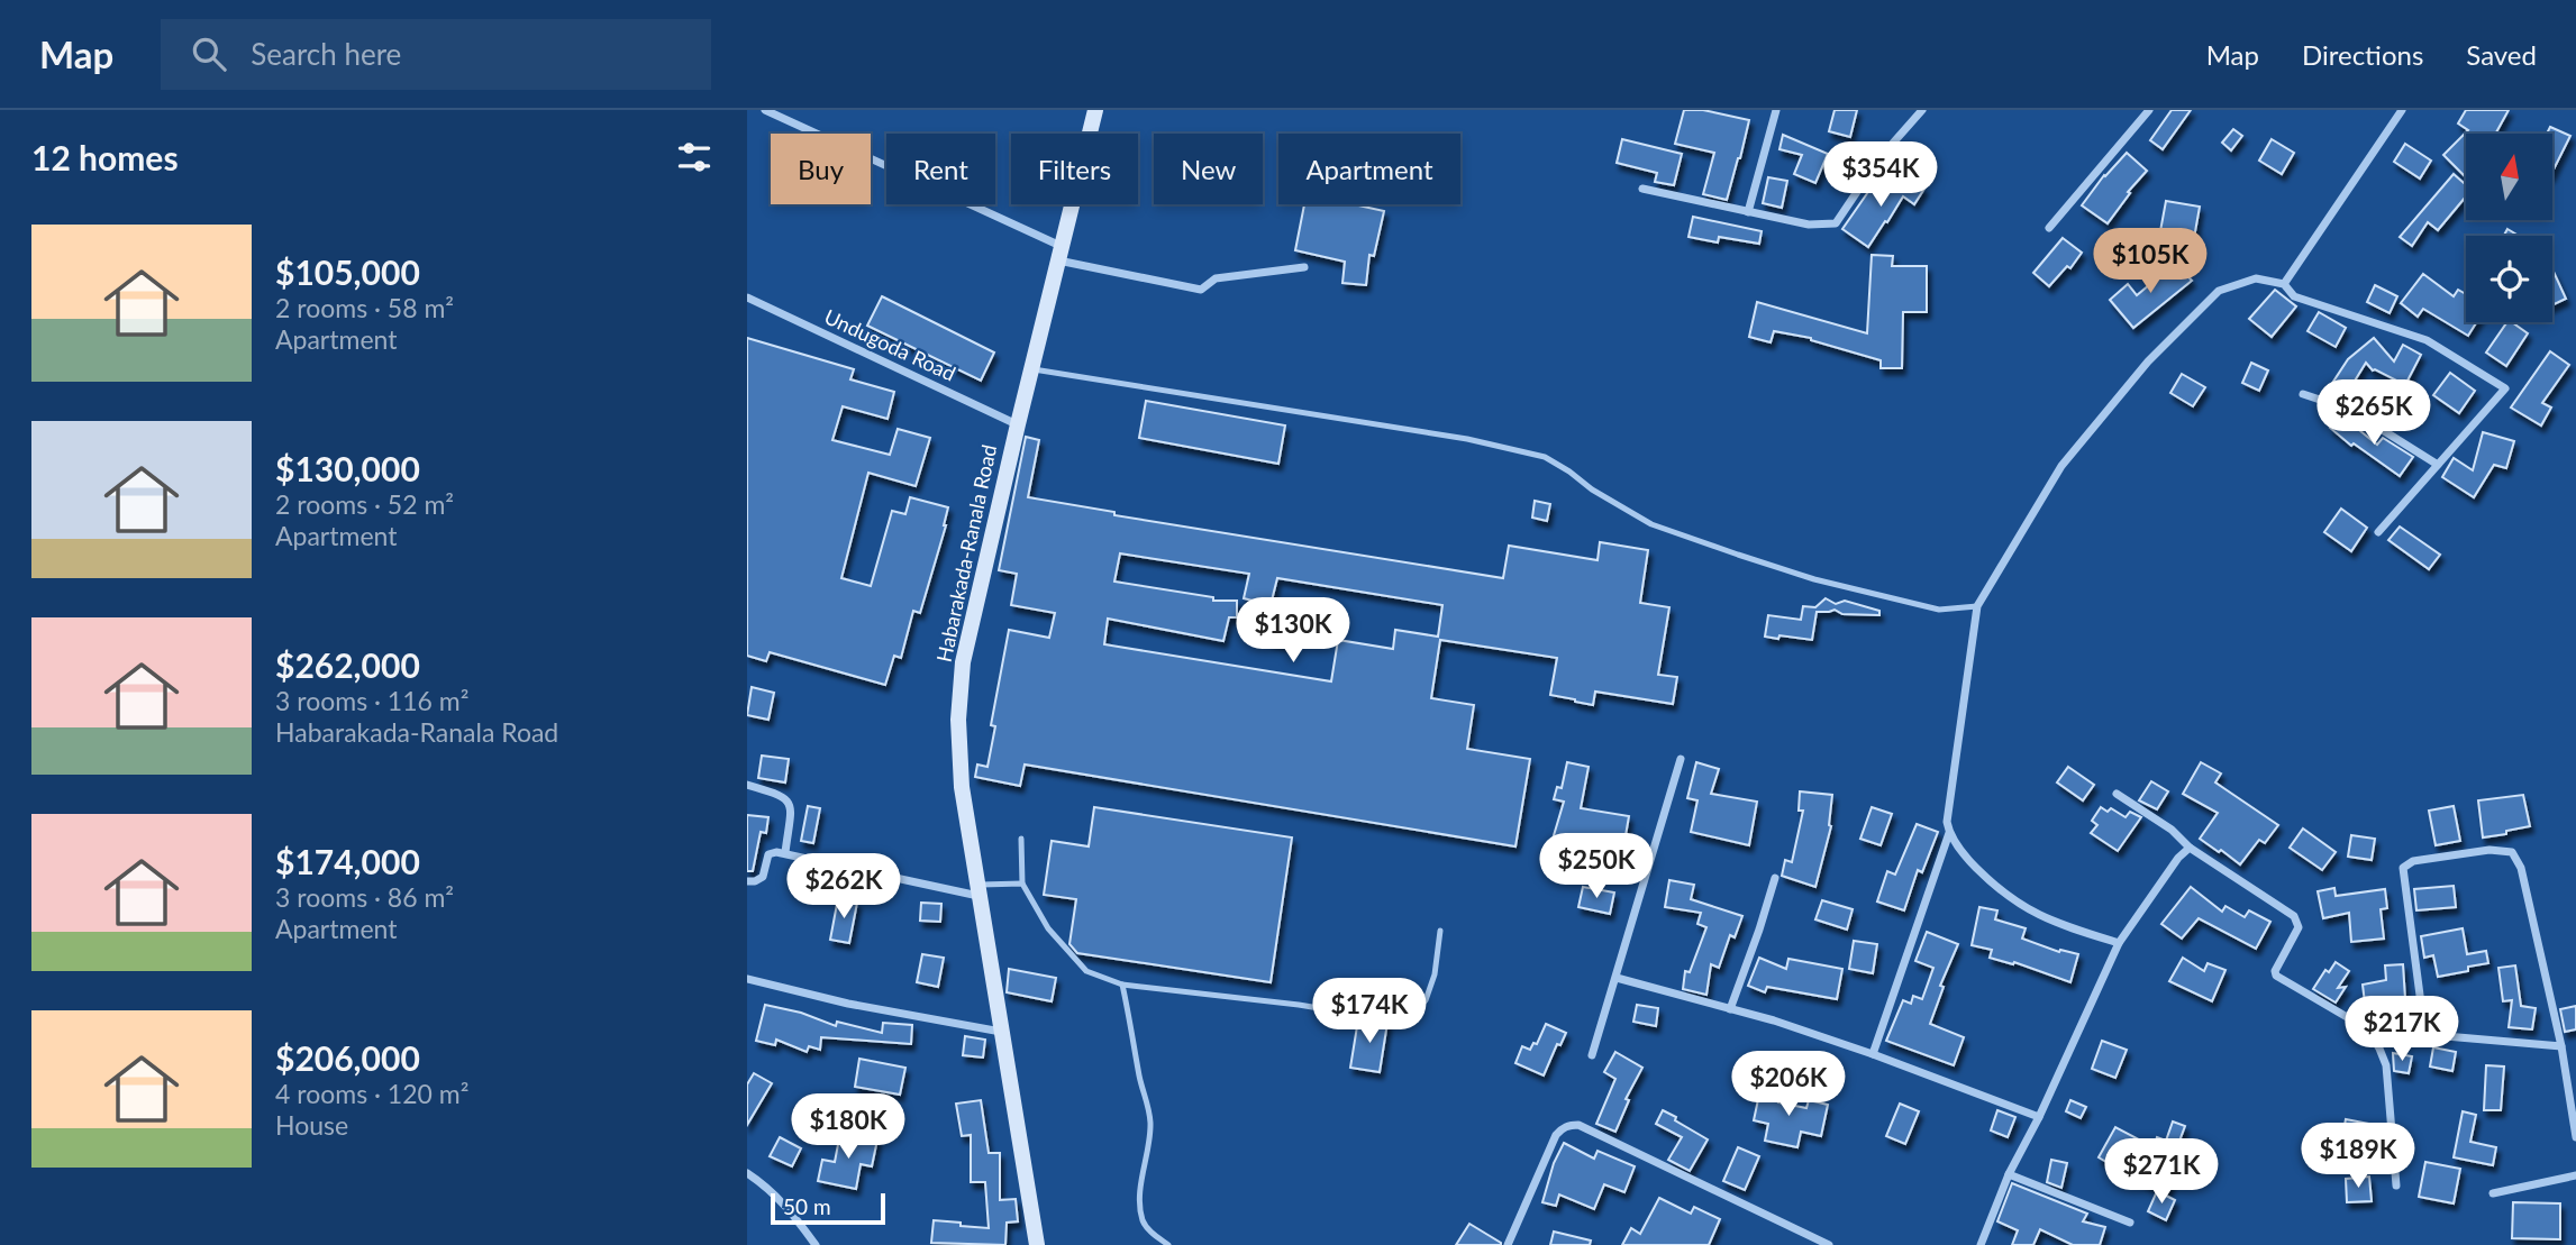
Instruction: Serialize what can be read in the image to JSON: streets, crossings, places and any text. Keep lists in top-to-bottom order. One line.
{"streets":{"main road":["Habarakada-Ranala Road"],"street":["Undugoda Road"]},"crossings":[["Undugoda Road","Habarakada-Ranala Road"]],"scale_bar":"50 m","north":"top","page":{"header":"Map","search":"Search here","nav":["Map","Directions","Saved"],"heading":"12 homes","chip":["Buy","Rent","Filters","New","Apartment"],"price":["$354K","$105K","$265K","$130K","$250K","$262K","$174K","$217K","$206K","$180K","$189K","$271K"],"list":[{"name":"$105,000","note":"2 rooms · 58 m² · Apartment"},{"name":"$130,000","note":"2 rooms · 52 m² · Apartment"},{"name":"$262,000","note":"3 rooms · 116 m² · Habarakada-Ranala Road"},{"name":"$174,000","note":"3 rooms · 86 m² · Apartment"},{"name":"$206,000","note":"4 rooms · 120 m² · House"}],"scale":"50 m"}}
